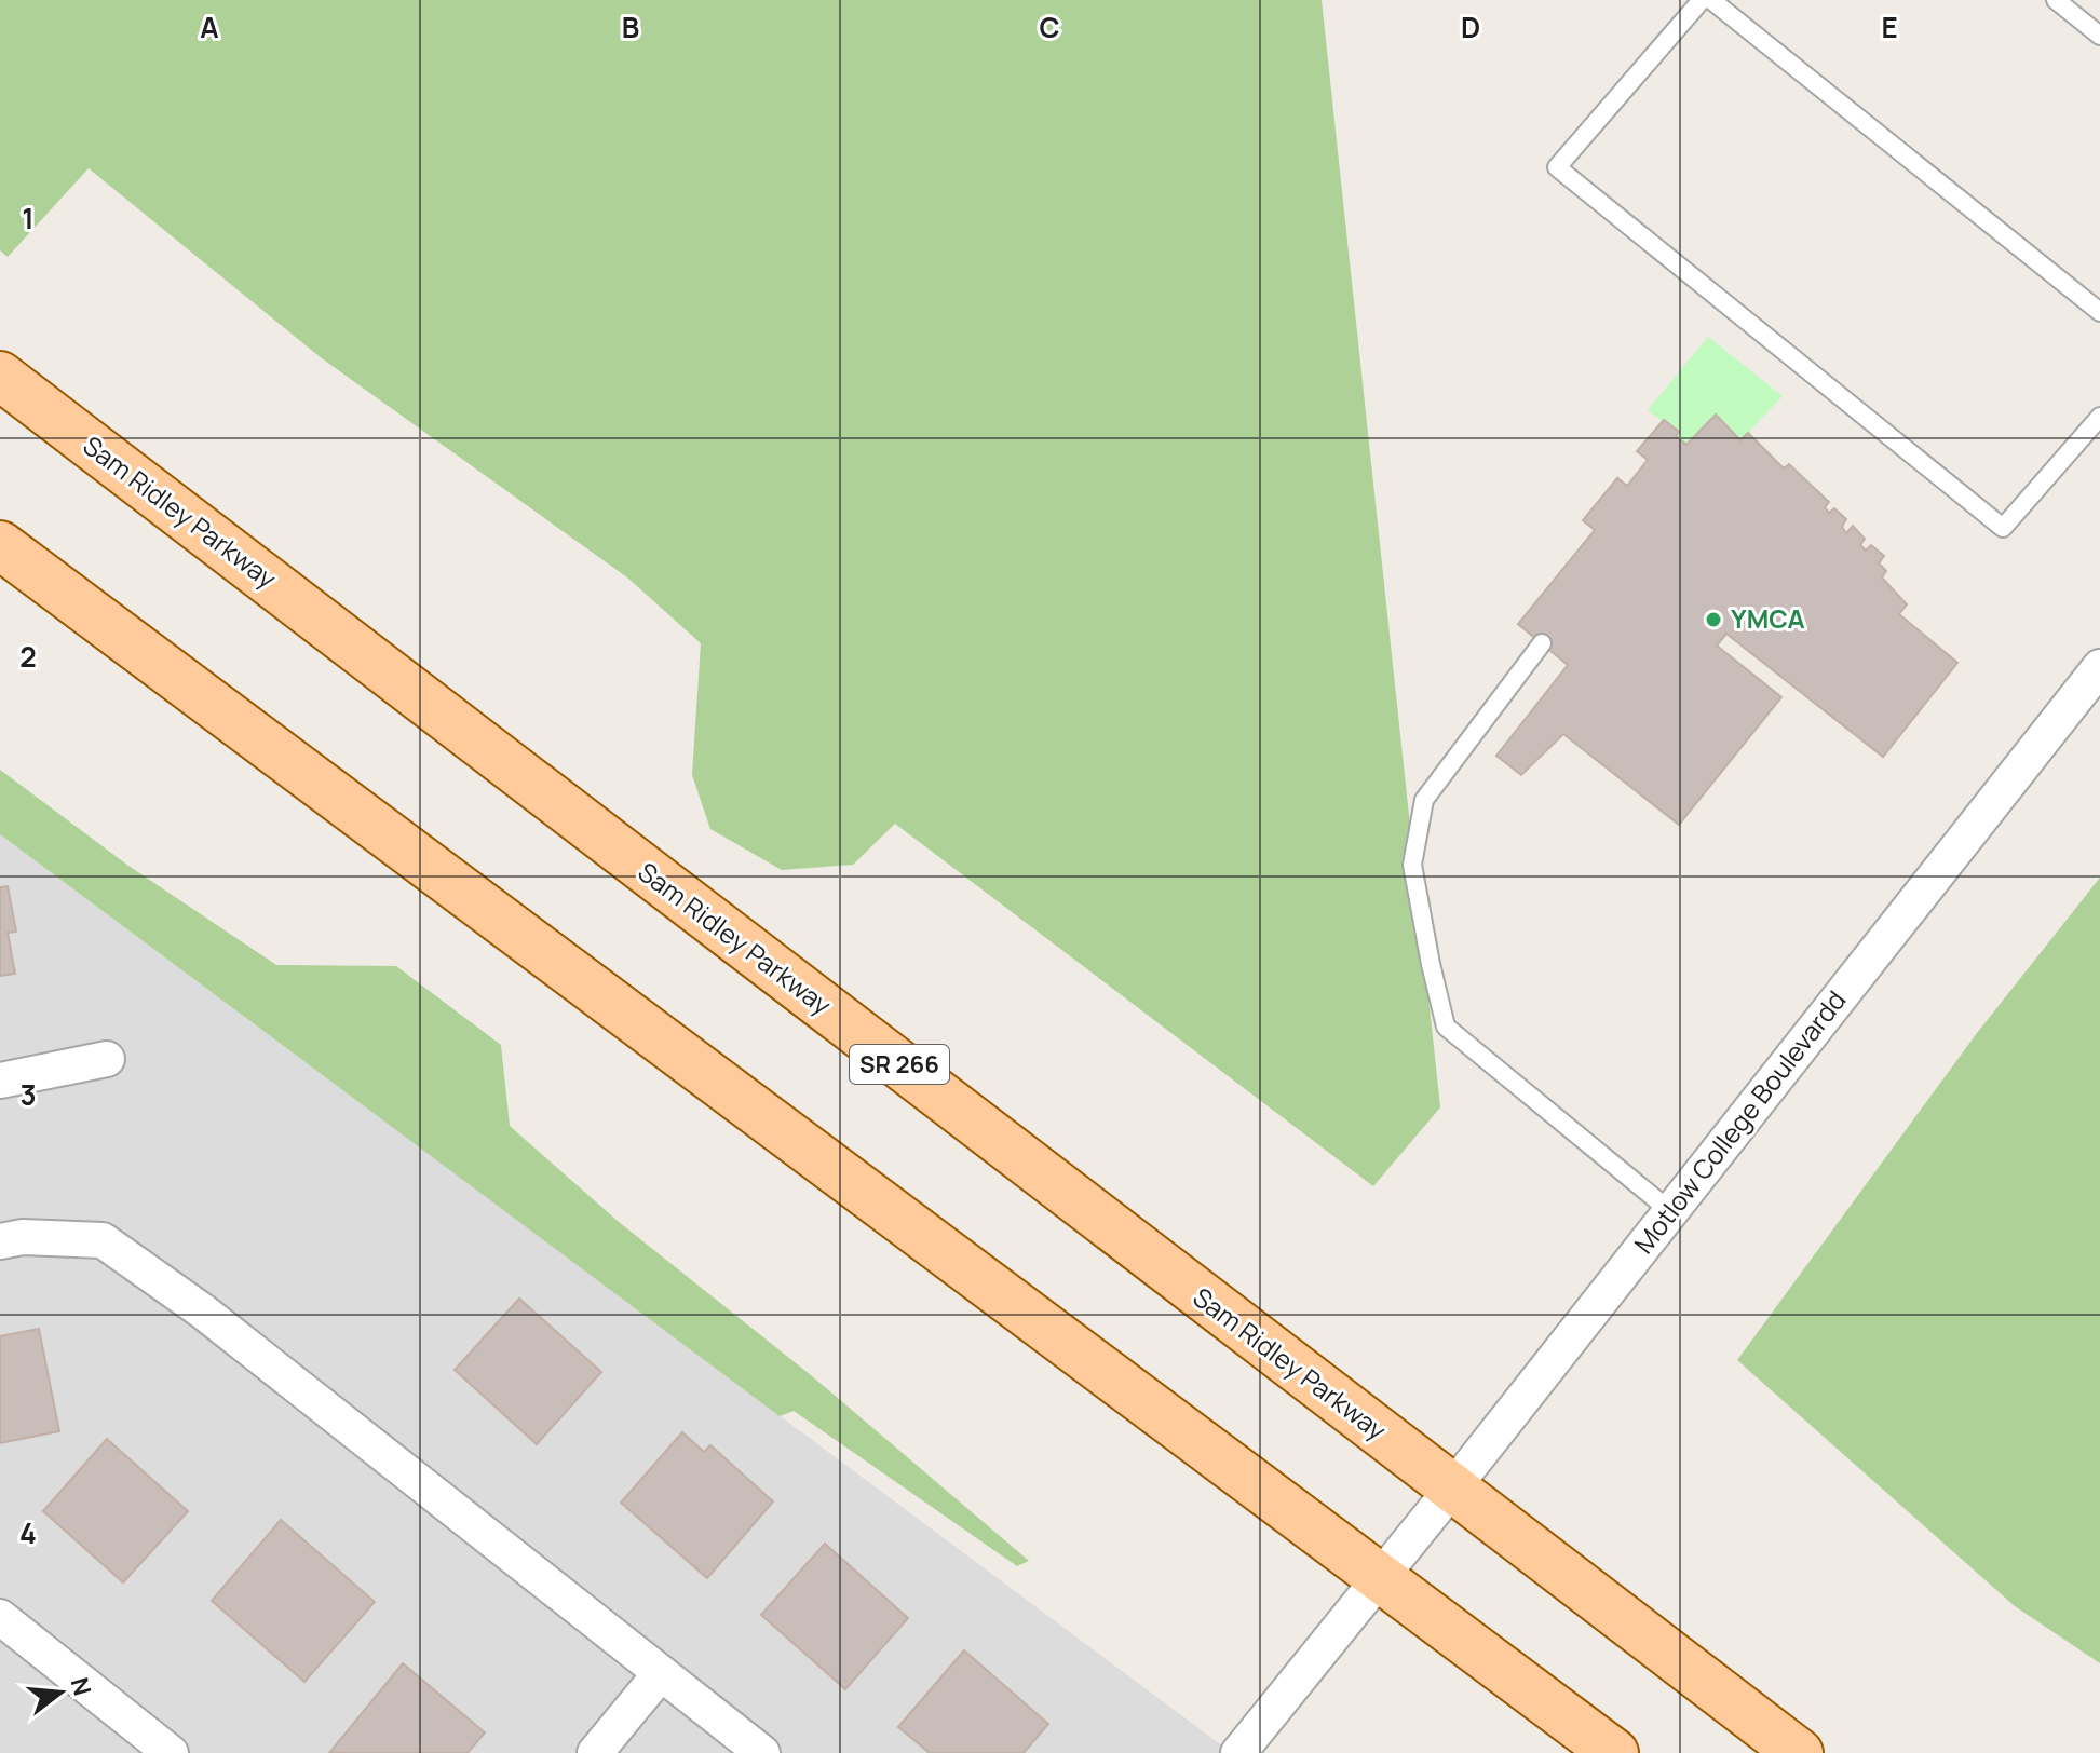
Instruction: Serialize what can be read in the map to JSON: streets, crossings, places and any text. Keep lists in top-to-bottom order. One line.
{"streets":{"main road":["Sam Ridley Parkway","SR 266"],"street":["Motlow College Boulevardd"]},"crossings":[["Sam Ridley Parkway","Motlow College Boulevardd"]],"places":["YMCA"],"north":"right","grid":{"columns":["A","B","C","D","E"],"rows":["1","2","3","4"]}}
